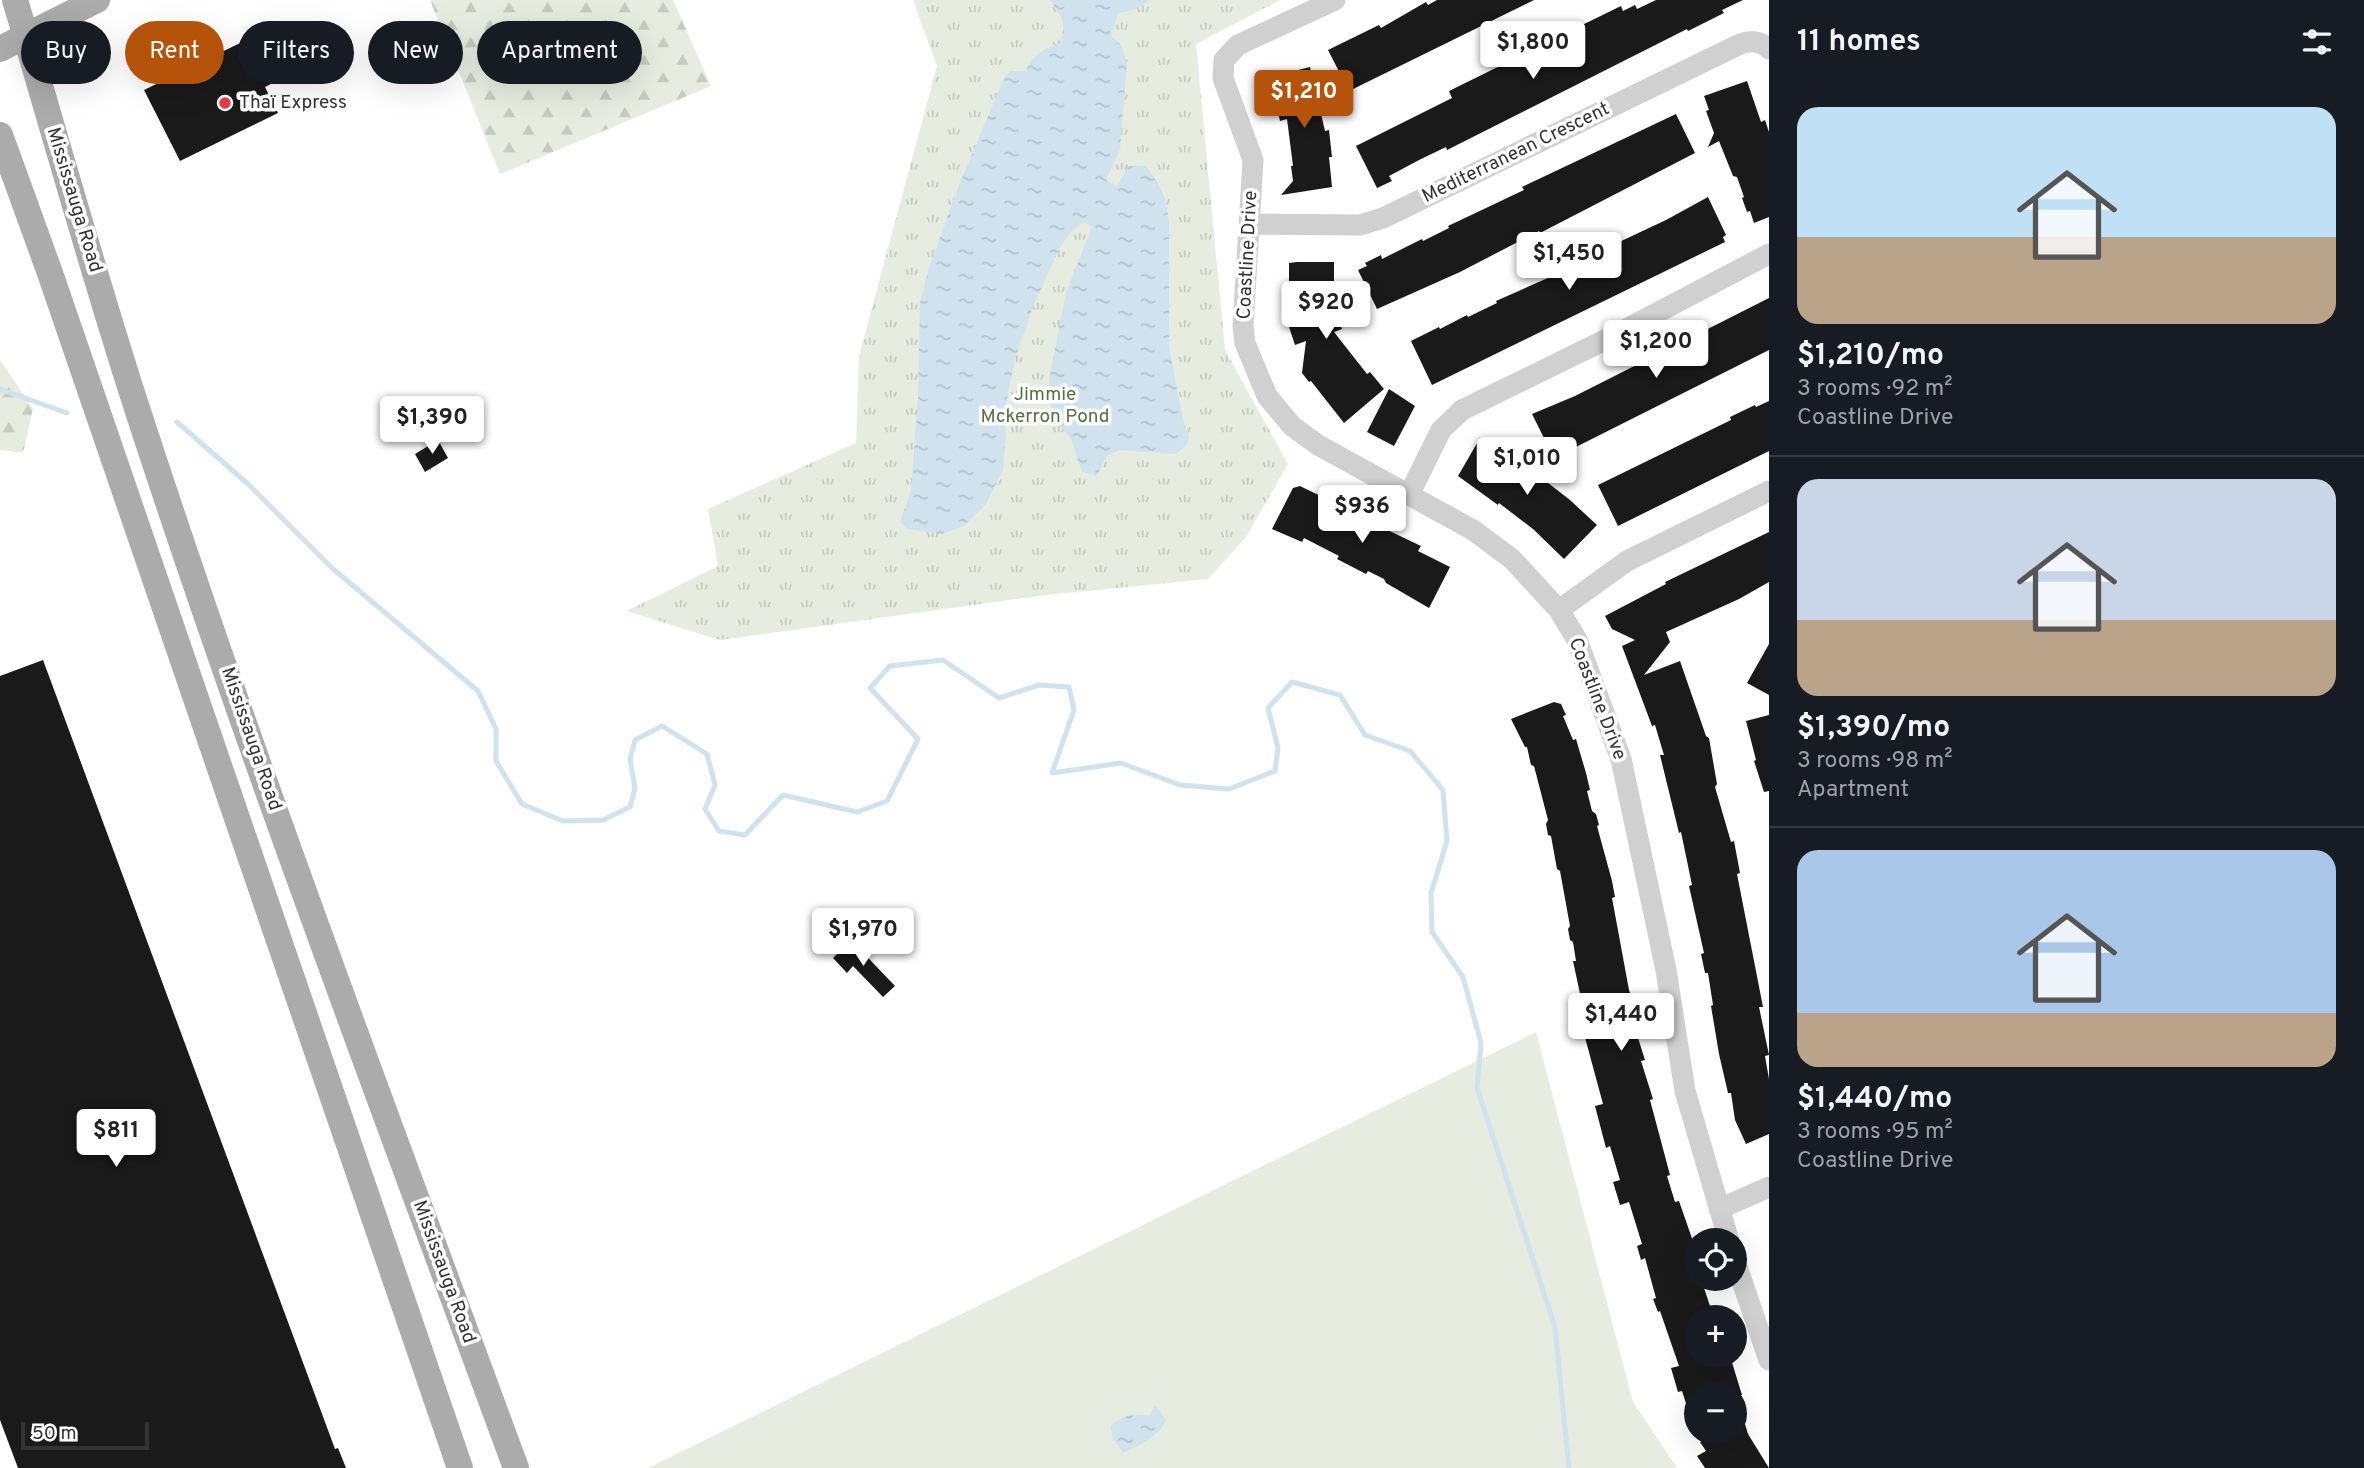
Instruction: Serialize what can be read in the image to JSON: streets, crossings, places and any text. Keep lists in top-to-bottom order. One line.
{"streets":{"main road":["Mississauga Road"],"street":["Mediterranean Crescent","Coastline Drive"]},"crossings":[["Mediterranean Crescent","Coastline Drive"]],"parks":["Jimmie Mckerron Pond"],"places":["Thaï Express"],"scale_bar":"50 m","page":{"heading":"11 homes","price":["$1,800","$1,210","$1,450","$920","$1,200","$1,390","$1,010","$936","$1,970","$1,440","$811"],"chip":["Buy","Rent","Filters","New","Apartment"],"list":[{"name":"$1,210/mo","note":"3 rooms · 92 m² · Coastline Drive"},{"name":"$1,390/mo","note":"3 rooms · 98 m² · Apartment"},{"name":"$1,440/mo","note":"3 rooms · 95 m² · Coastline Drive"}],"map_buttons":["+","−"],"scale":"50 m"}}
